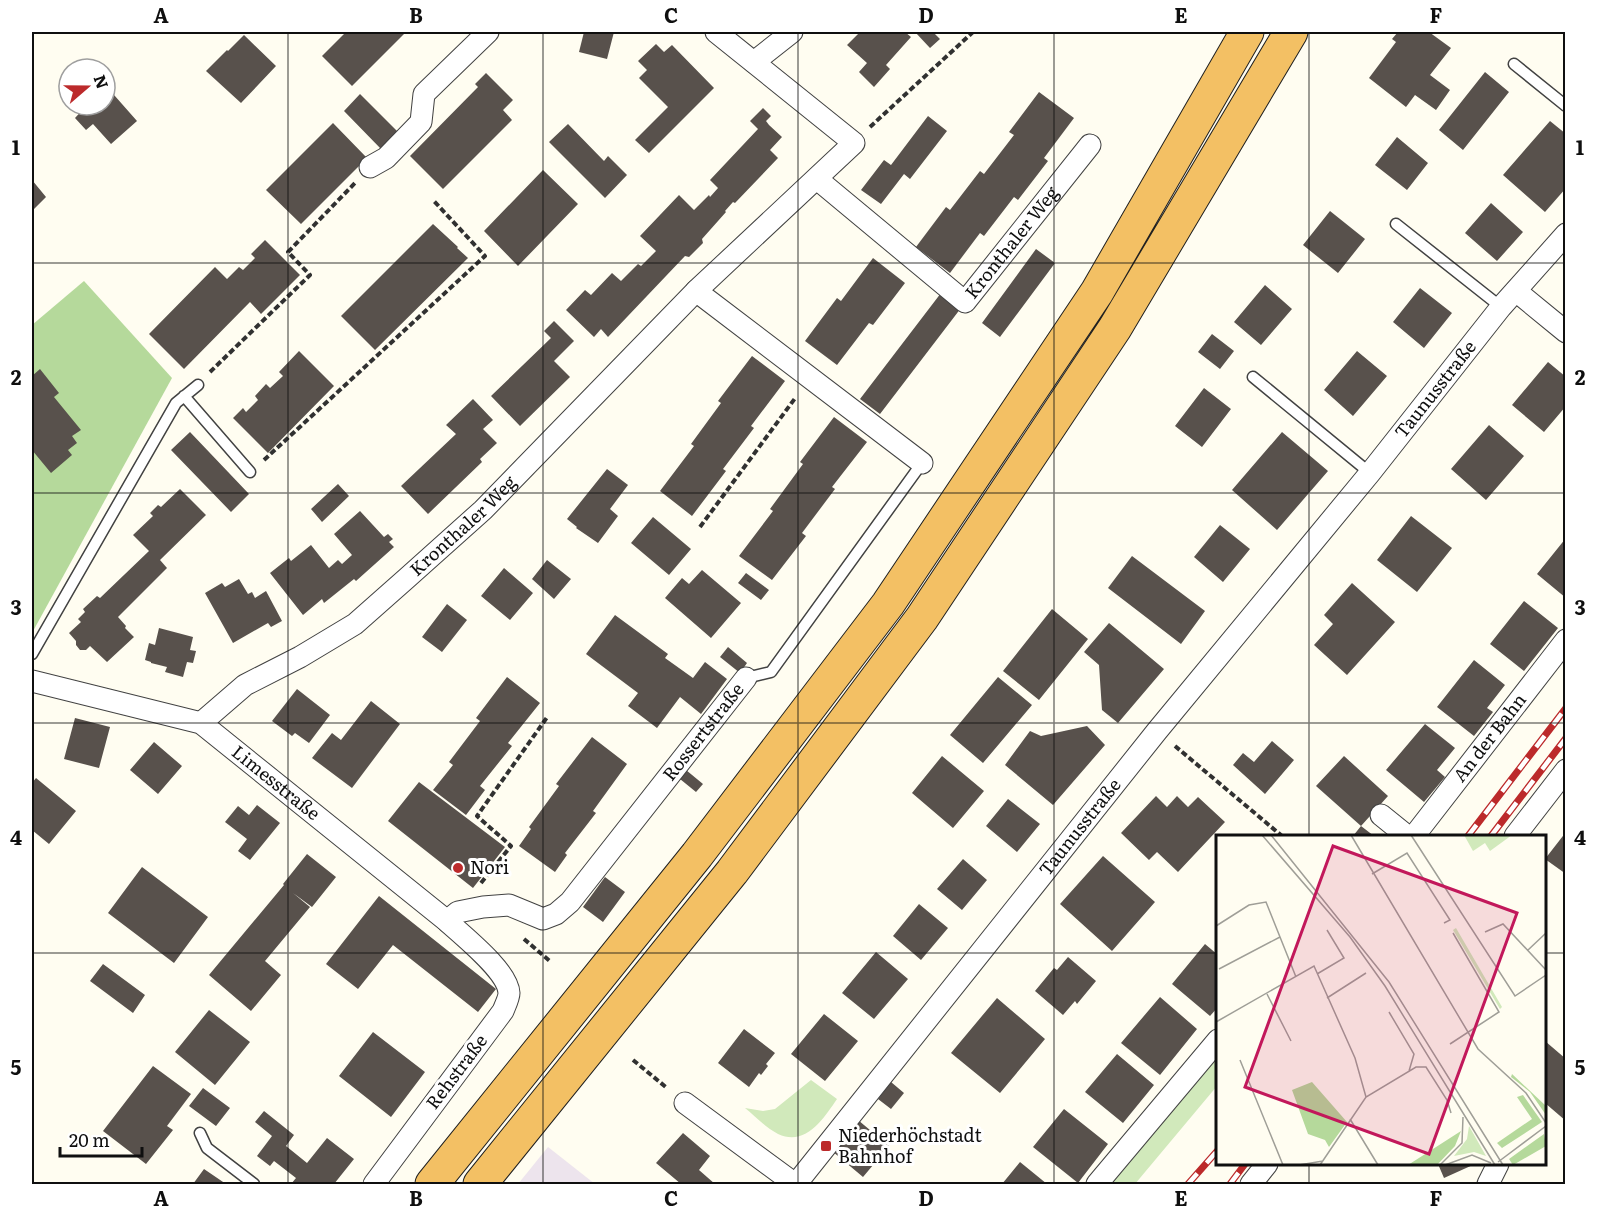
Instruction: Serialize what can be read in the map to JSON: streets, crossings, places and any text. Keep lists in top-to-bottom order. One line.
{"streets":{"street":["Kronthaler Weg","Taunusstraße","Rossertstraße","An der Bahn","Limesstraße","Rehstraße"]},"crossings":[["Kronthaler Weg","Limesstraße"],["Rossertstraße","Limesstraße"],["Limesstraße","Rehstraße"]],"places":{"other":["Nori"],"transit":["Niederhöchstadt Bahnhof"]},"scale_bar":"20 m","north":"right","grid":{"columns":["A","B","C","D","E","F"],"rows":["1","2","3","4","5"]}}
